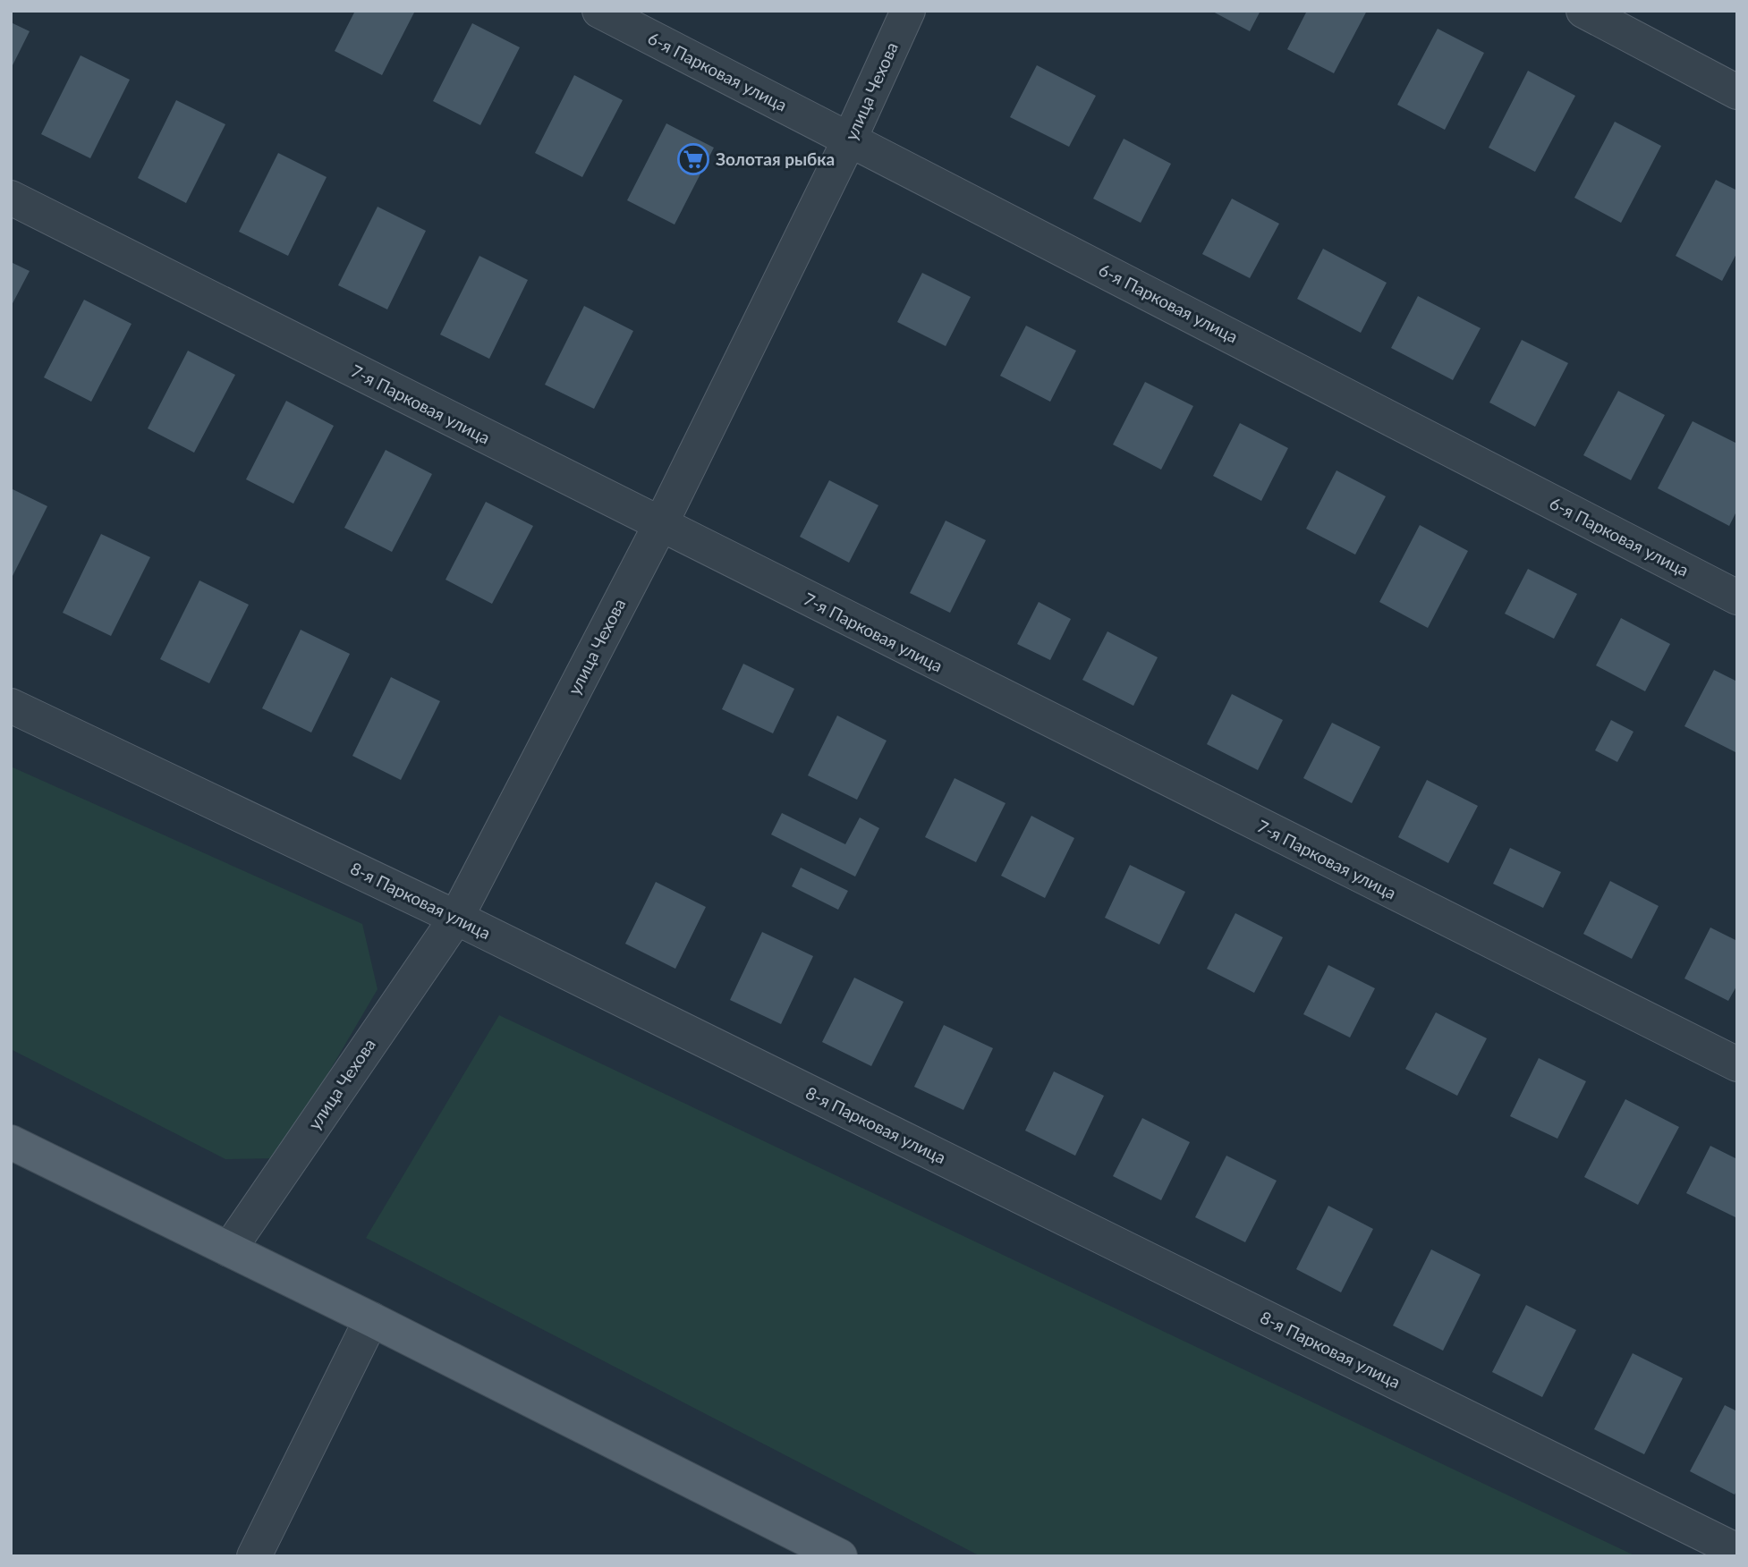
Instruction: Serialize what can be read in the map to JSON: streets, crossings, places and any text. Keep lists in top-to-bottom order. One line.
{"streets":{"street":["6-я Парковая улица","улица Чехова","7-я Парковая улица","8-я Парковая улица"]},"crossings":[["6-я Парковая улица","улица Чехова"],["улица Чехова","7-я Парковая улица"],["улица Чехова","8-я Парковая улица"]],"places":{"supermarket":["Золотая рыбка"]}}
